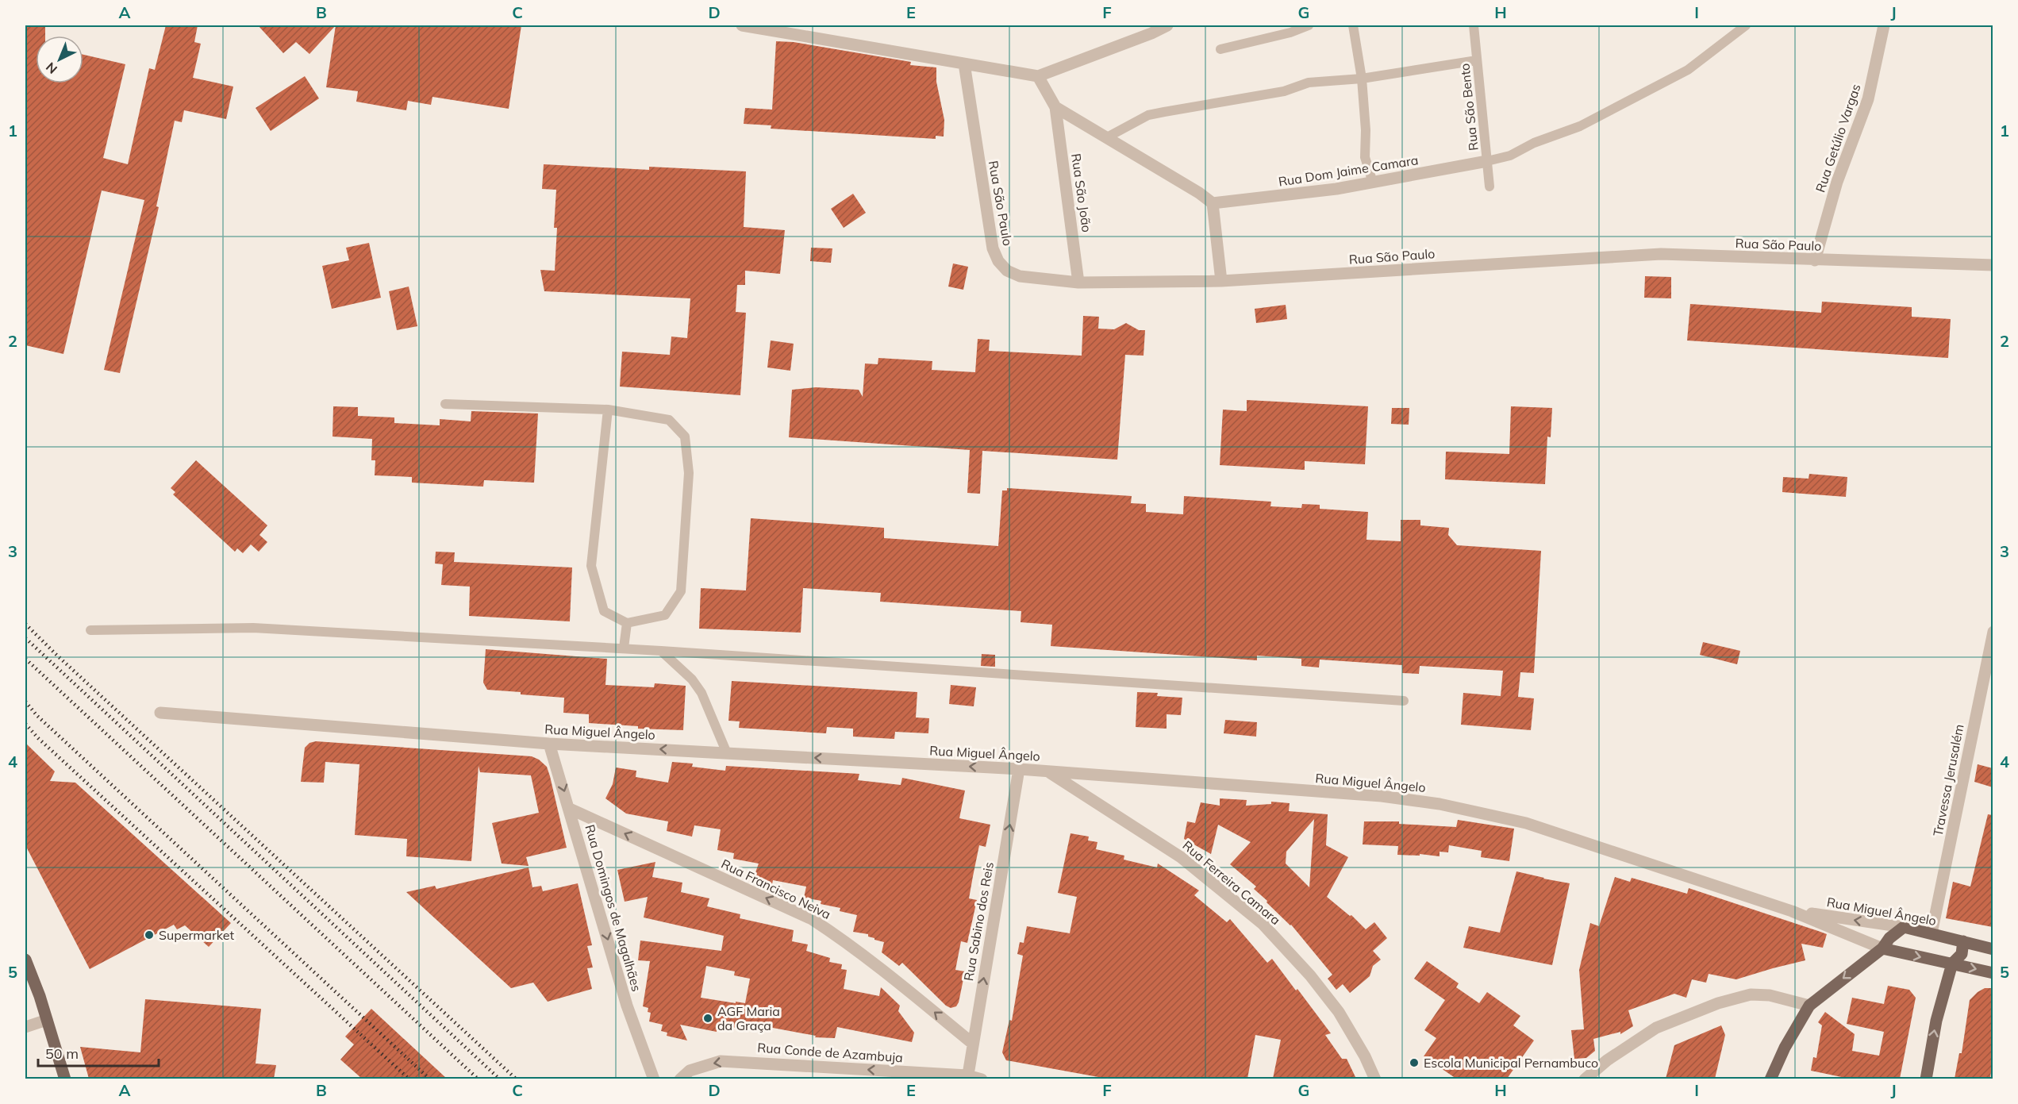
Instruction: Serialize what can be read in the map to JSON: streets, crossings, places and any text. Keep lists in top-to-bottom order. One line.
{"streets":{"main road":["Rua Miguel Ângelo"],"street":["Rua Getúlio Vargas","Rua Dom Jaime Camara","Rua São João","Rua São Paulo","Travessa Jerusalém","Rua Ferreira Camara","Rua Francisco Neiva","Rua Domingos de Magalhães","Rua Sabino dos Reis","Rua Conde de Azambuja"],"lane":["Rua São Bento"]},"crossings":[["Rua São Bento","Rua Dom Jaime Camara"],["Rua Getúlio Vargas","Rua São Paulo"],["Rua São João","Rua São Paulo"],["Rua Miguel Ângelo","Travessa Jerusalém"],["Rua Miguel Ângelo","Rua Ferreira Camara"],["Rua Miguel Ângelo","Rua Domingos de Magalhães"],["Rua Miguel Ângelo","Rua Sabino dos Reis"],["Rua Francisco Neiva","Rua Domingos de Magalhães"],["Rua Francisco Neiva","Rua Sabino dos Reis"],["Rua Sabino dos Reis","Rua Conde de Azambuja"]],"one_way":["Rua Francisco Neiva","Rua Domingos de Magalhães","Rua Sabino dos Reis","Rua Conde de Azambuja"],"places":["Supermarket","AGF Maria da Graça","Escola Municipal Pernambuco"],"scale_bar":"50 m","north":"bottom left","grid":{"columns":["A","B","C","D","E","F","G","H","I","J"],"rows":["1","2","3","4","5"]}}
